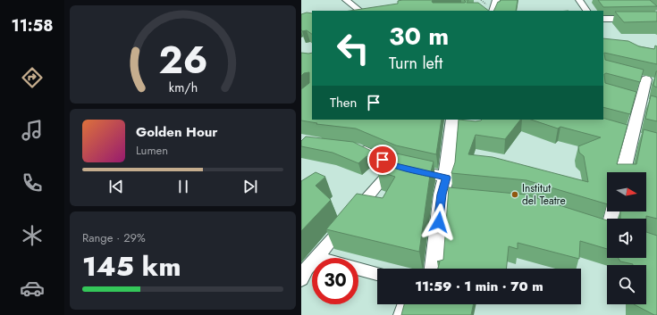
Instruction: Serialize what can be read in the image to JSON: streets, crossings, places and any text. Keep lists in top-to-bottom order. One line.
{"places":["Institut del Teatre"],"north":"right","page":{"tabs":"11:58","turn":["30 m","Turn left"],"then":"Then","song":["Golden Hour","Lumen"],"tile":["Range · 29%","145 km"],"limit":"30","trip":"11:59 · 1 min · 70 m","gauge":["26","km/h"]}}
